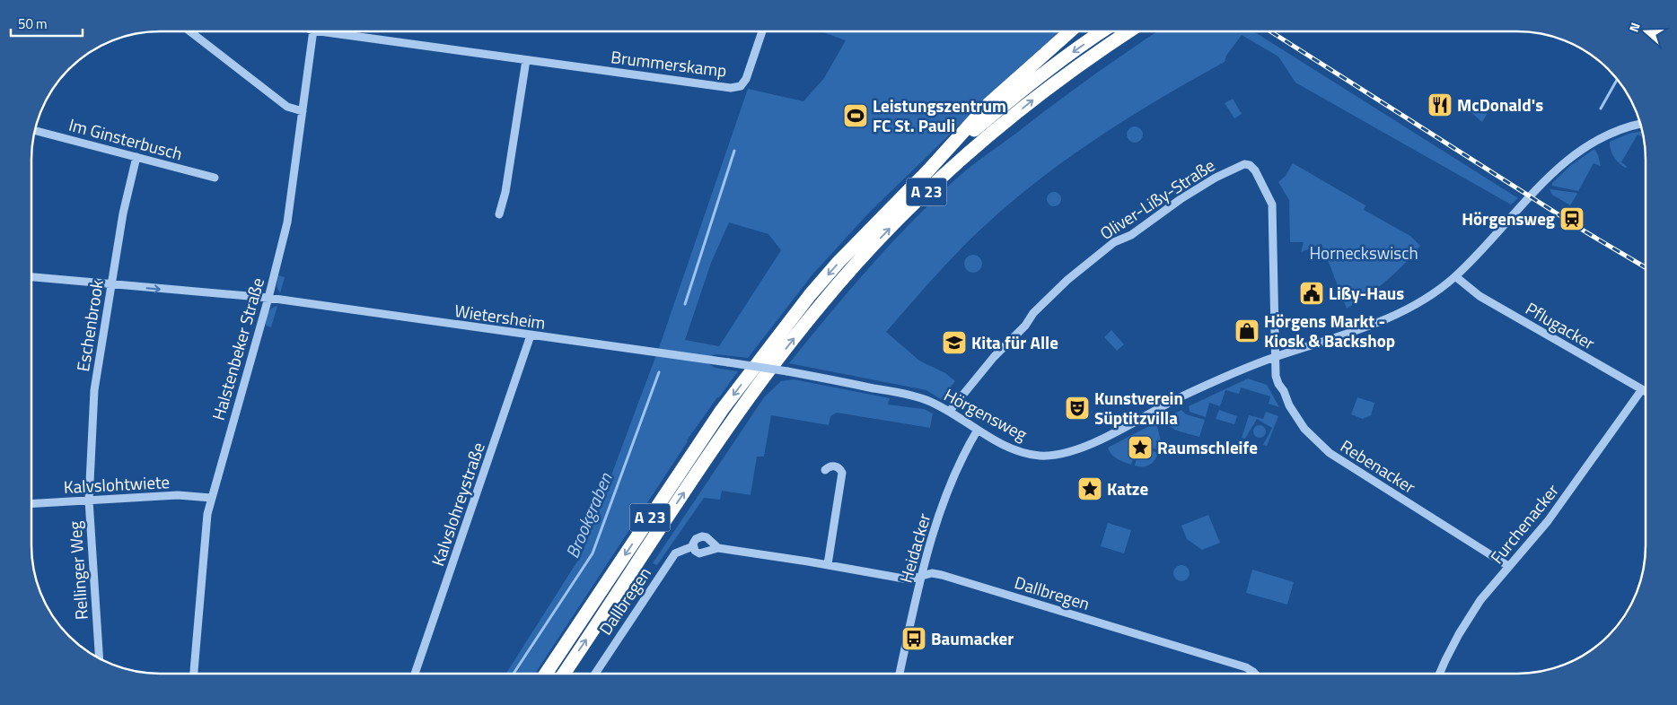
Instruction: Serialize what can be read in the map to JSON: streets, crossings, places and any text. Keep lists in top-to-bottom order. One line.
{"streets":{"highway":["A 23"],"street":["Brummerskamp","Im Ginsterbusch","Oliver-Lißy-Straße","Wietersheim","Eschenbrook","Pflugacker","Halstenbeker Straße","Hörgensweg","Rebenacker","Kalvslohtwiete","Kalvslohreystraße","Furchenacker","Heidacker","Rellinger Weg","Dallbregen"]},"crossings":[["Im Ginsterbusch","Eschenbrook"],["Oliver-Lißy-Straße","Hörgensweg"],["Oliver-Lißy-Straße","Rebenacker"],["Wietersheim","Eschenbrook"],["Wietersheim","Halstenbeker Straße"],["Wietersheim","Hörgensweg"],["Wietersheim","Kalvslohreystraße"],["Eschenbrook","Kalvslohtwiete"],["Eschenbrook","Rellinger Weg"],["Pflugacker","Hörgensweg"],["Pflugacker","Furchenacker"],["Halstenbeker Straße","Kalvslohtwiete"],["Hörgensweg","Rebenacker"],["Hörgensweg","Heidacker"],["Rebenacker","Furchenacker"],["Kalvslohtwiete","Rellinger Weg"],["Heidacker","Dallbregen"]],"water":["Brookgraben"],"parks":["Horneckswisch"],"places":{"restaurant":["McDonald's"],"sports":["Leistungszentrum FC St. Pauli"],"station":["Hörgensweg"],"public building":["Lißy-Haus"],"shop":["Hörgens Markt - Kiosk & Backshop"],"school or university":["Kita für Alle"],"theatre":["Kunstverein Süptitzvilla"],"place":["Raumschleife","Katze"],"bus stop":["Baumacker"]},"scale_bar":"50 m","north":"left"}
